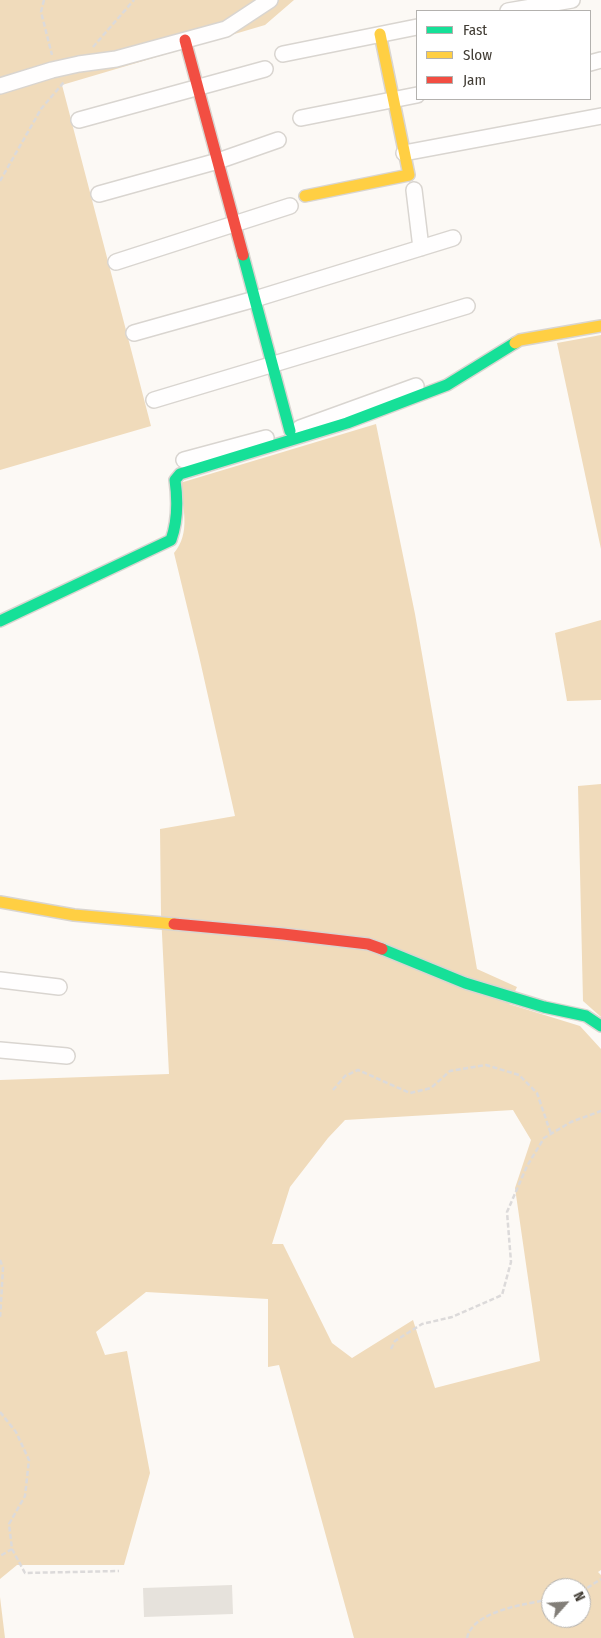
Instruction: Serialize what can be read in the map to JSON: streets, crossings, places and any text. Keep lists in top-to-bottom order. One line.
{"legend":["Fast","Slow","Jam"],"north":"top right"}
